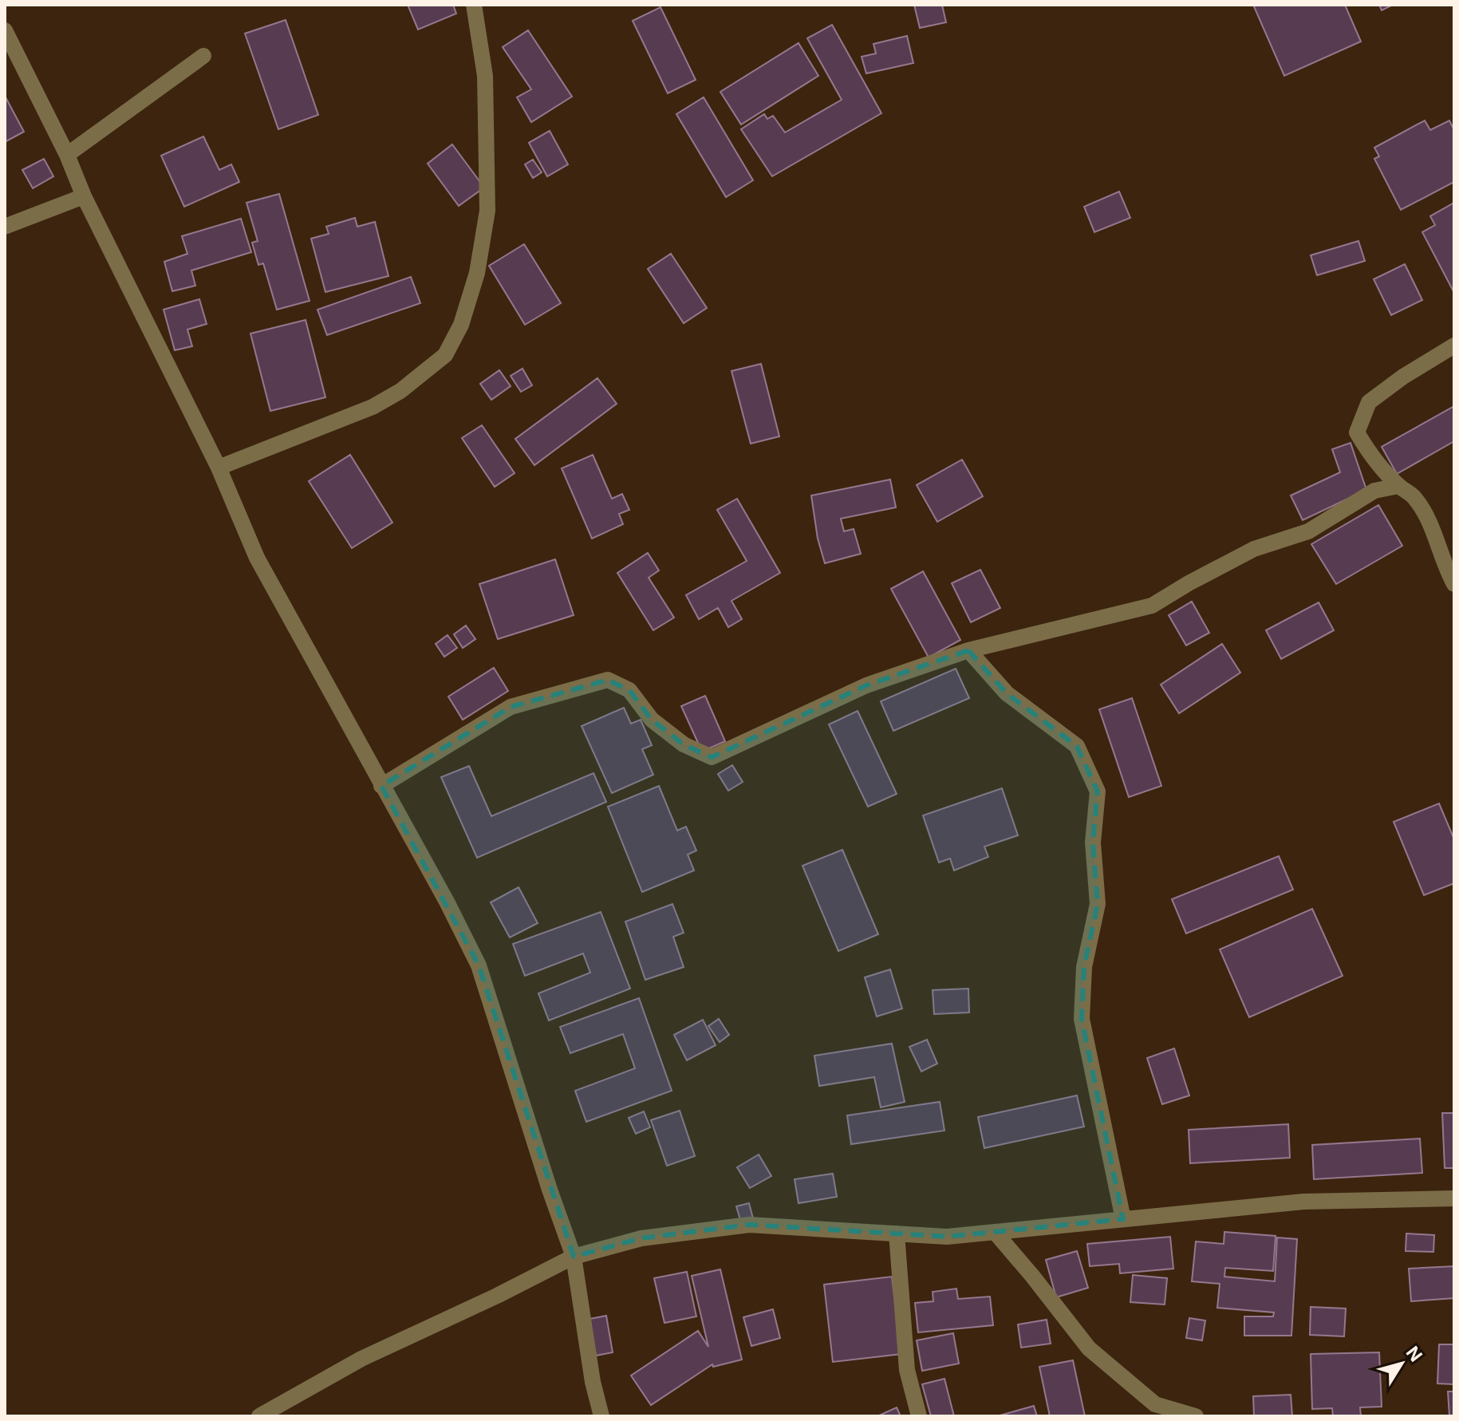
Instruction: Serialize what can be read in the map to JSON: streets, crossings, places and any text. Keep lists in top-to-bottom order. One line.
{"north":"top right"}
